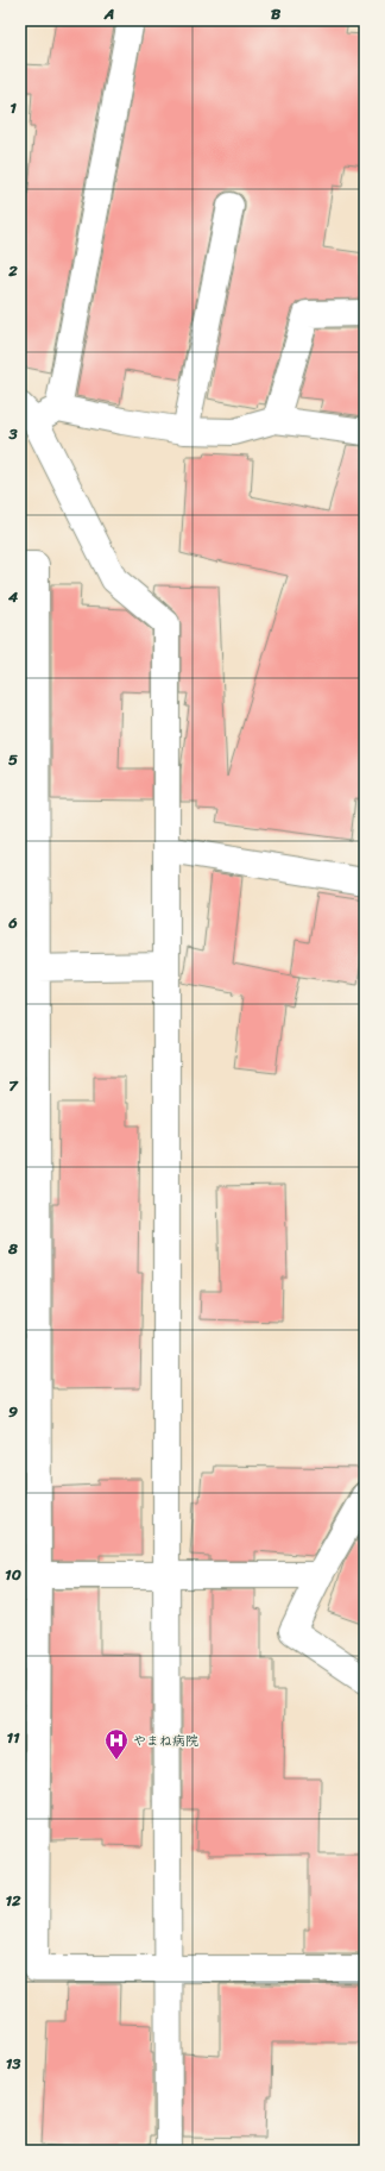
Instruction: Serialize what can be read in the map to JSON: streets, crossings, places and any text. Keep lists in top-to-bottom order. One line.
{"places":{"hospital":["やまね病院"]},"grid":{"columns":["A","B"],"rows":["1","2","3","4","5","6","7","8","9","10","11","12","13"]}}
